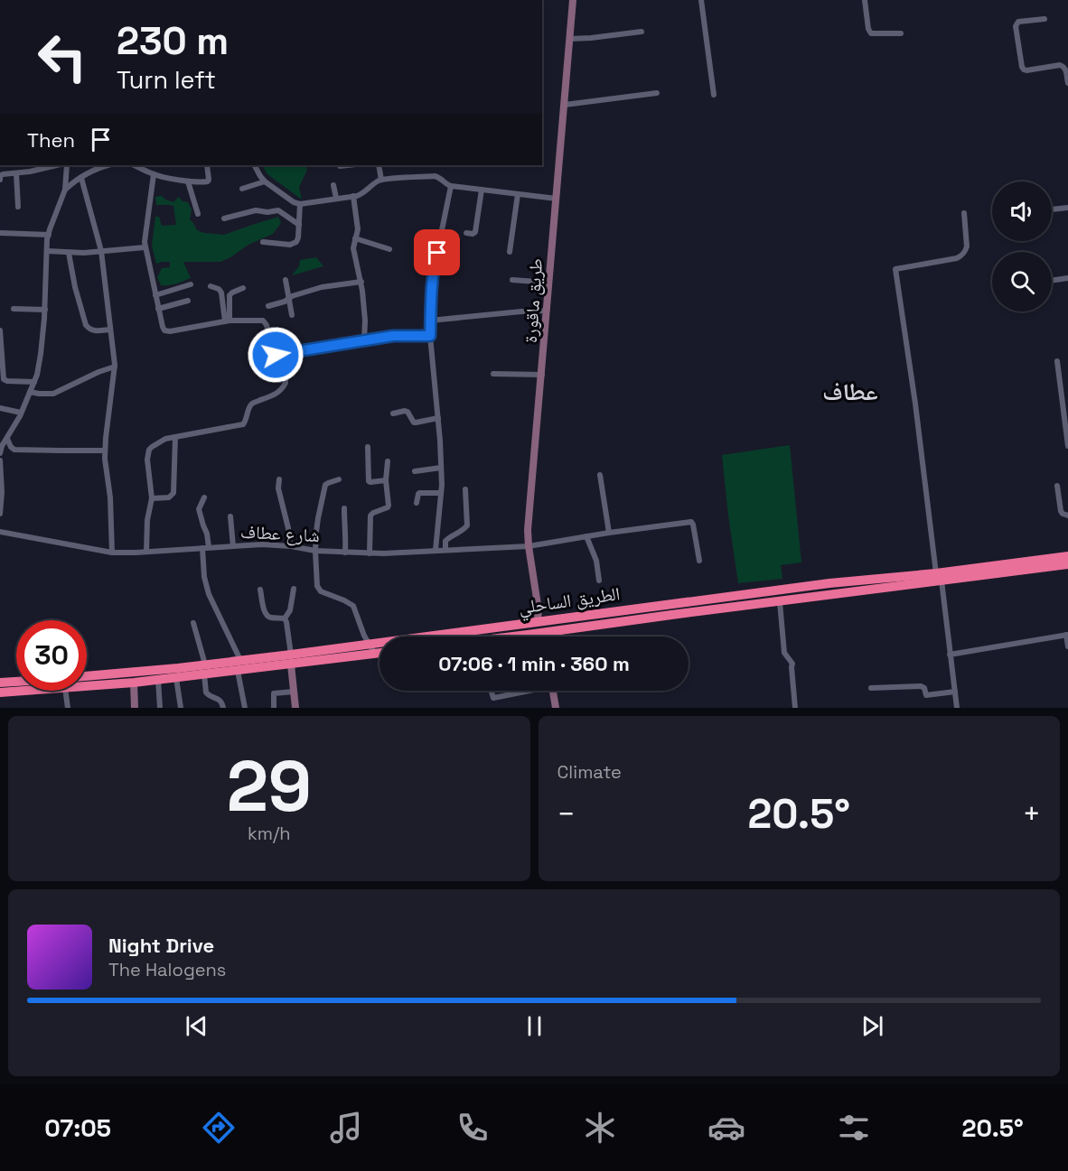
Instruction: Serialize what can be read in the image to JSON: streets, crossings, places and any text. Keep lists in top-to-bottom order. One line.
{"streets":{"highway":["الطريق الساحلي"],"street":["طريق ماقورة","شارع عطاف"]},"crossings":[["طريق ماقورة","شارع عطاف"],["طريق ماقورة","الطريق الساحلي"]],"districts":["عطاف"],"page":{"turn":["230 m","Turn left"],"then":"Then","limit":"30","trip":"07:06 · 1 min · 360 m","tile":[["29","km/h"],"Climate"],"heat":["−","20.5°","+"],"song":["Night Drive","The Halogens"],"tabs":["07:05","20.5°"]}}
